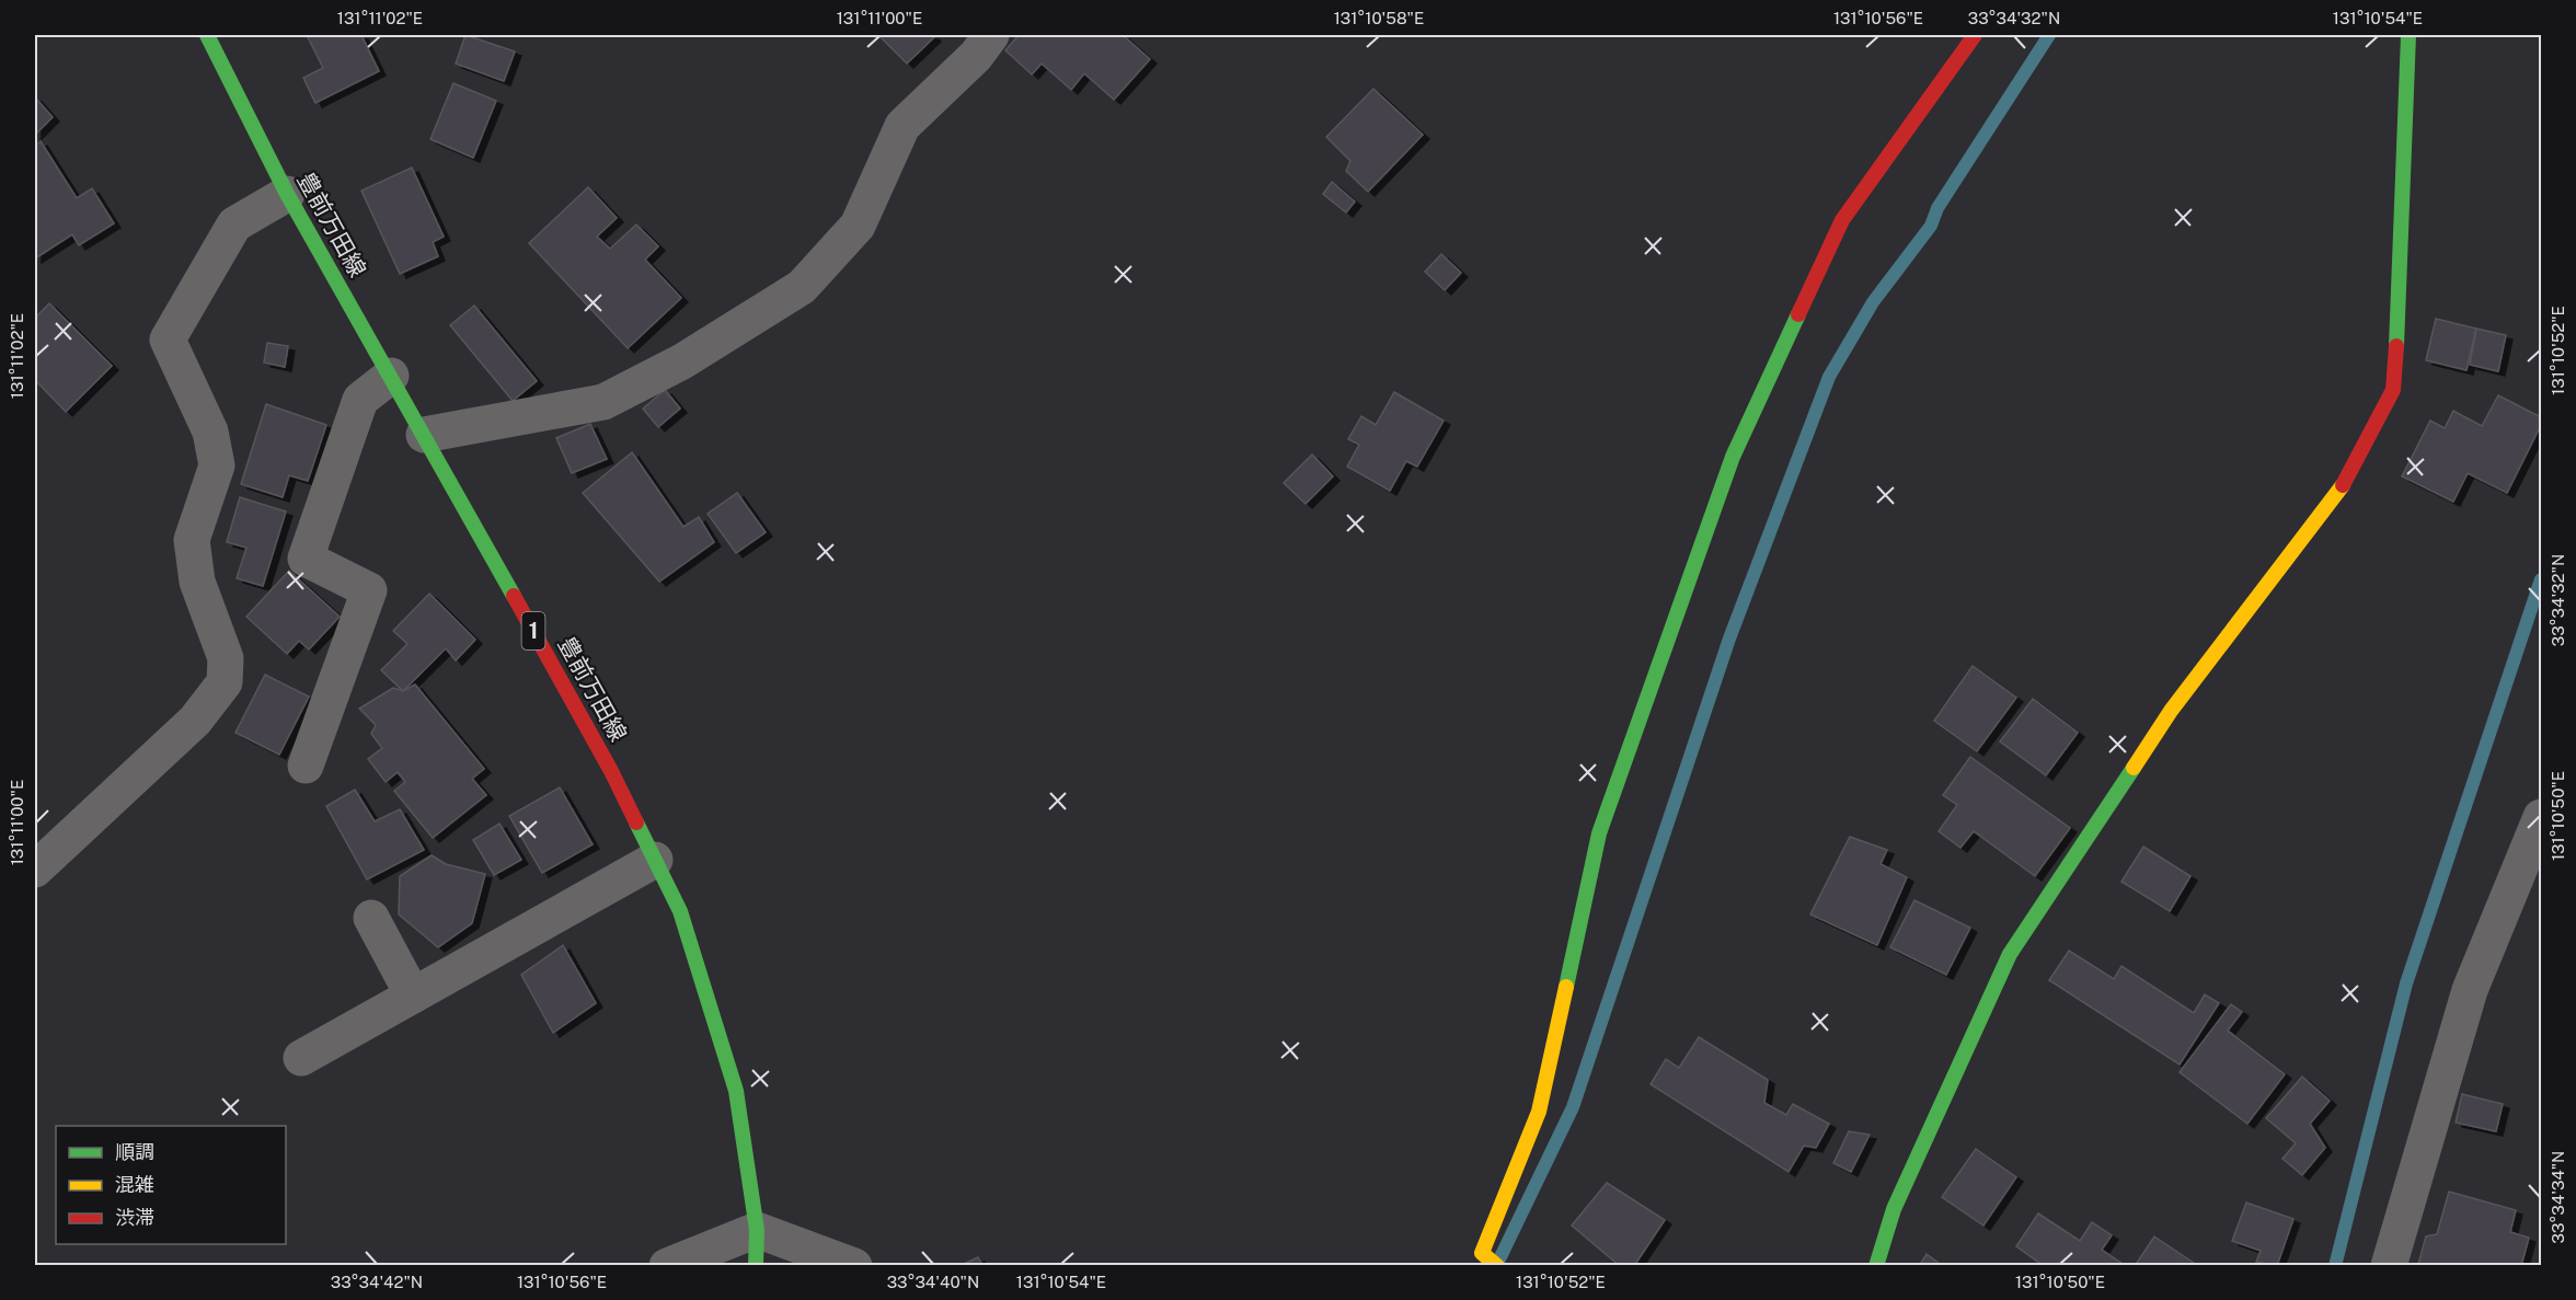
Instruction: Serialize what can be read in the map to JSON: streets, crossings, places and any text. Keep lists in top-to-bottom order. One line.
{"streets":{"street":["豊前万田線","1"]},"legend":["順調","混雑","渋滞"],"coordinates":["131°11'02\"E","131°11'00\"E","131°10'58\"E","131°10'56\"E","33°34'32\"N","131°10'54\"E","131°10'52\"E","131°10'50\"E","33°34'34\"N","33°34'42\"N","33°34'40\"N"]}
